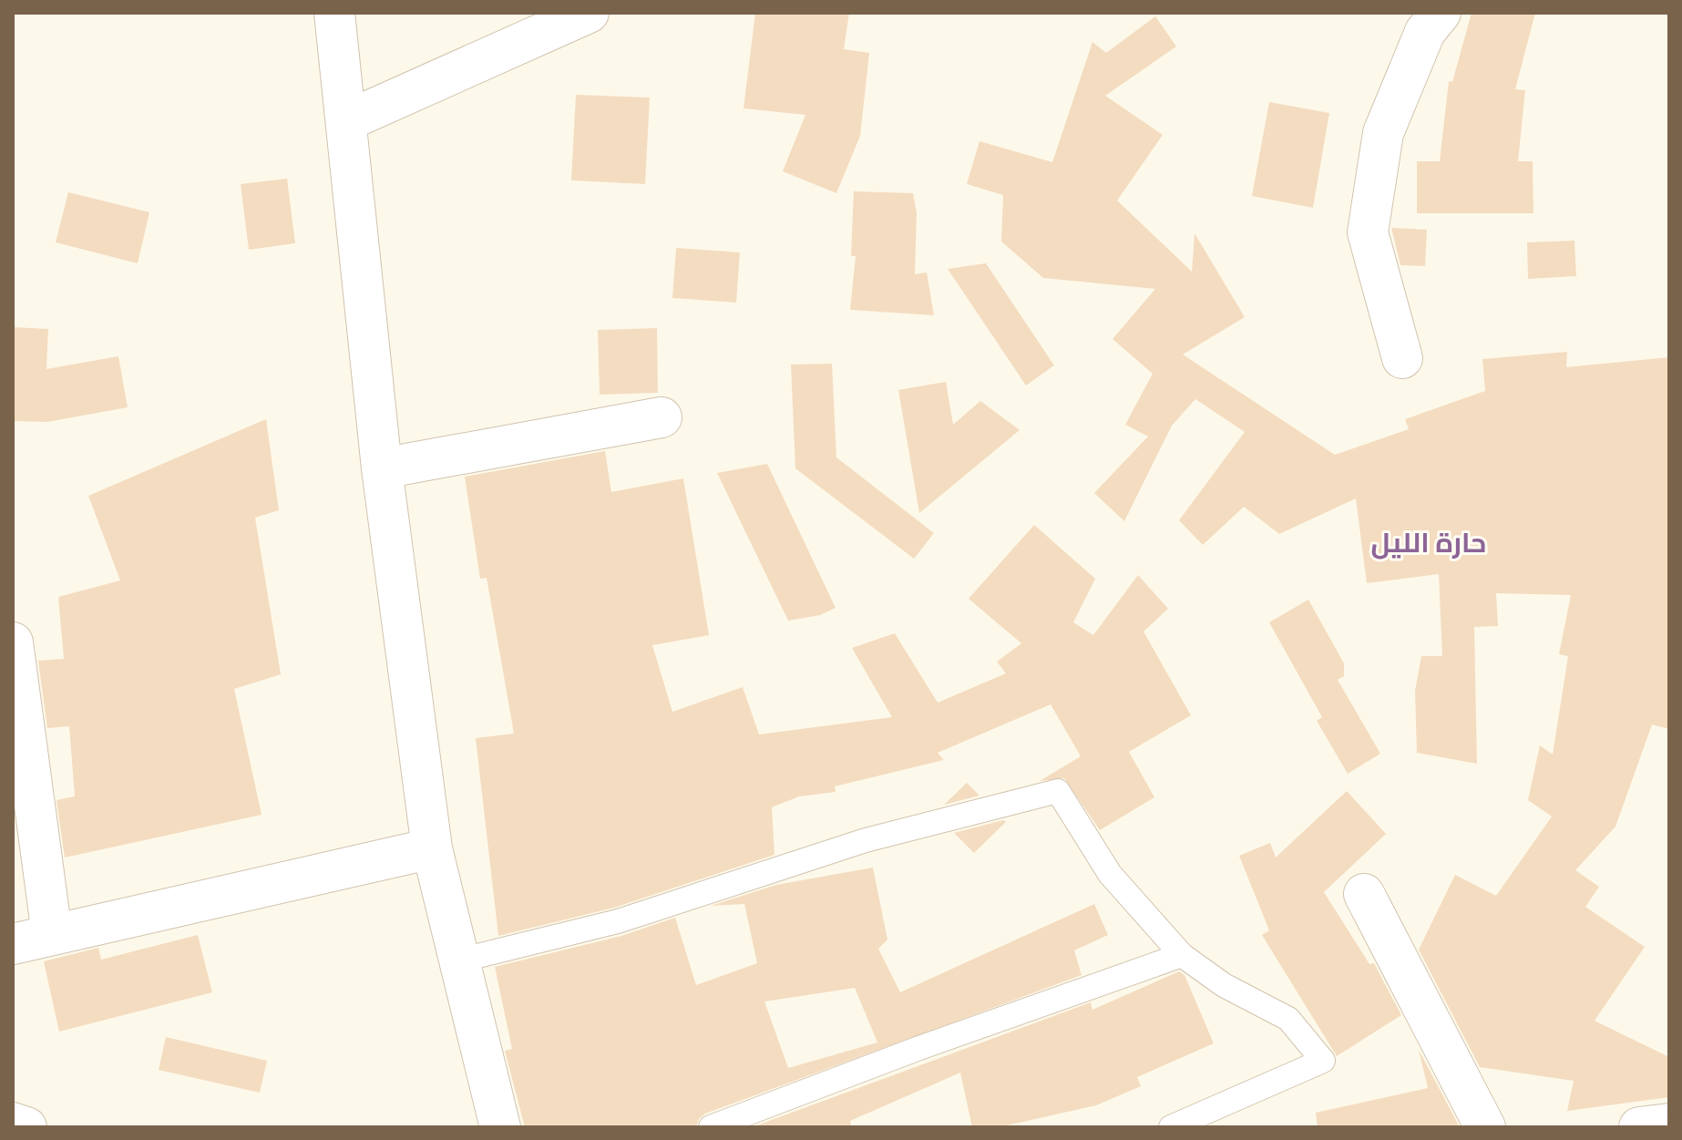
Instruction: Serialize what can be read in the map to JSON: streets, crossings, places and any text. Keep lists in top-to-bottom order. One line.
{"districts":["حارة الليل"]}
